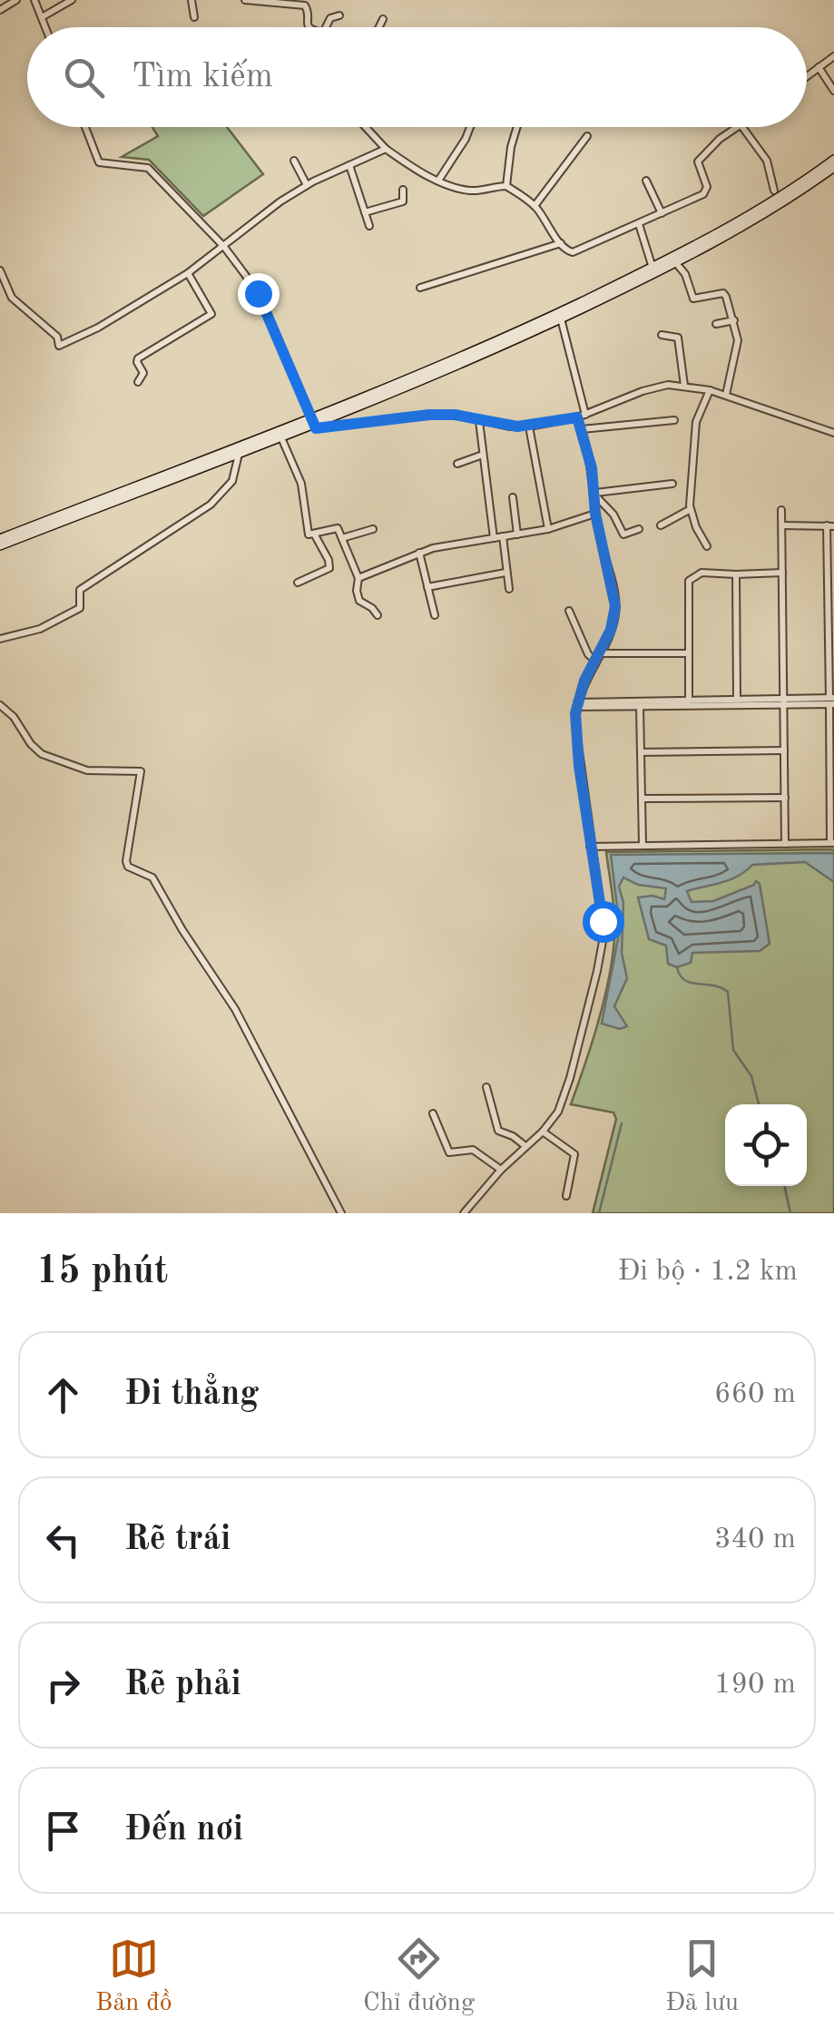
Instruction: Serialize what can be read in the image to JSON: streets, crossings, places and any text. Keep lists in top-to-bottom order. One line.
{"page":{"search":"Tìm kiếm","heading":["15 phút","Đi bộ · 1.2 km"],"list":[["Đi thẳng","660 m"],["Rẽ trái","340 m"],["Rẽ phải","190 m"],"Đến nơi"],"nav":["Bản đồ","Chỉ đường","Đã lưu"]}}
